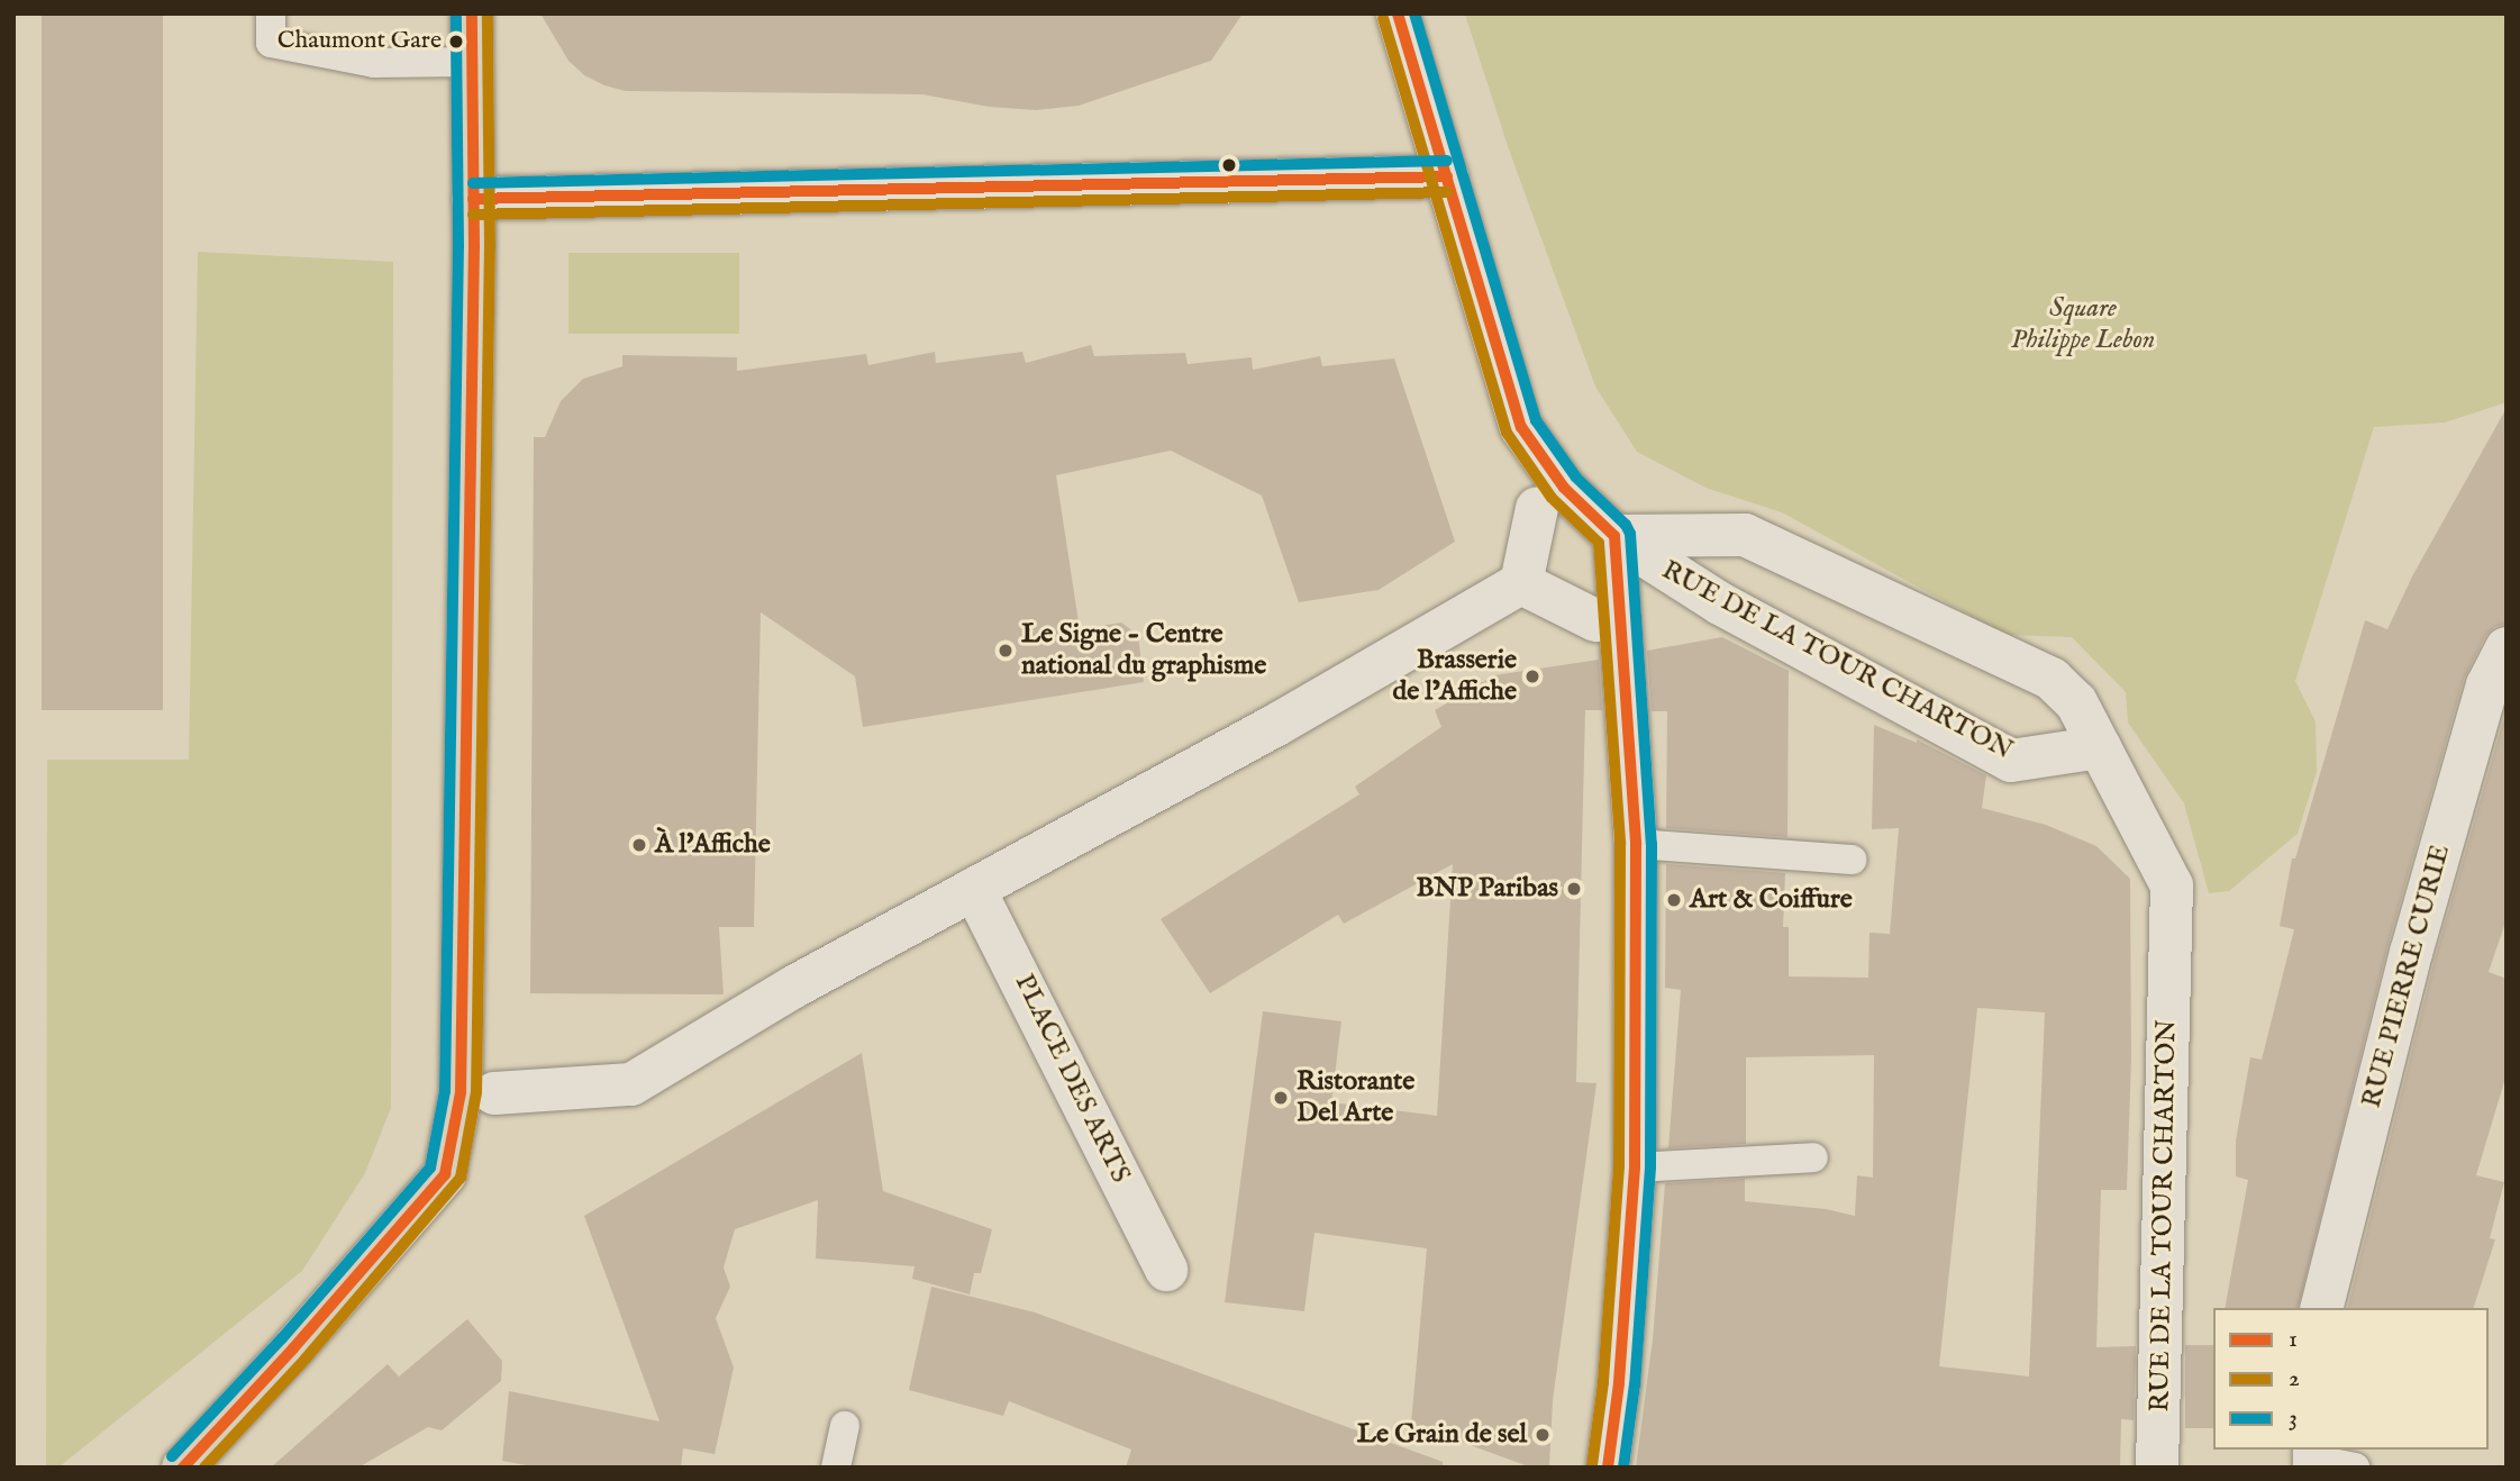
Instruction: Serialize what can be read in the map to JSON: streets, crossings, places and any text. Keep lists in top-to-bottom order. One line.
{"streets":{"street":["RUE DE LA TOUR CHARTON","RUE PIERRE CURIE","PLACE DES ARTS"]},"parks":["Square Philippe Lebon"],"places":["Chaumont Gare","Le Signe - Centre national du graphisme","Brasserie de l’Affiche","À l'Affiche","BNP Paribas","Art & Coiffure","Ristorante Del Arte","Le Grain de sel"],"lines":["transit line 1","transit line 2","transit line 3"],"legend":["1","2","3"]}
